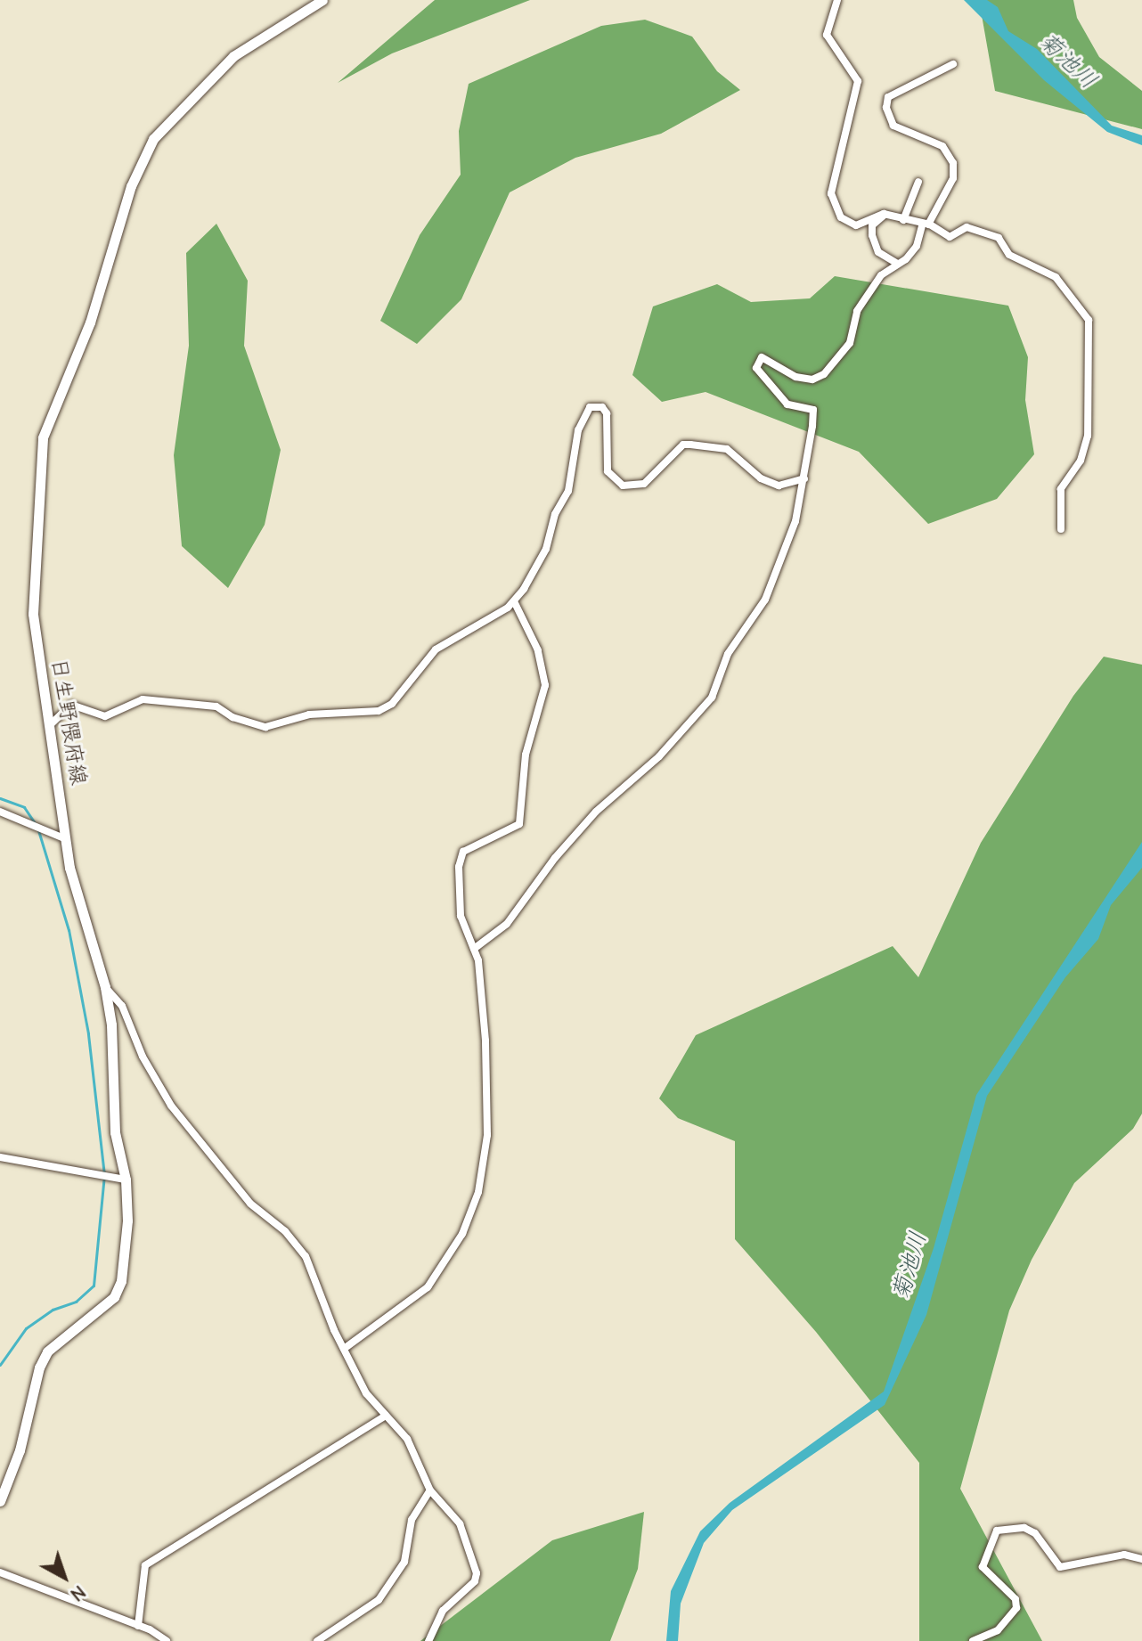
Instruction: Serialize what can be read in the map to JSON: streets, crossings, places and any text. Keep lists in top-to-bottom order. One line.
{"streets":{"main road":["日生野隈府線"]},"water":["菊池川"],"north":"bottom right"}
